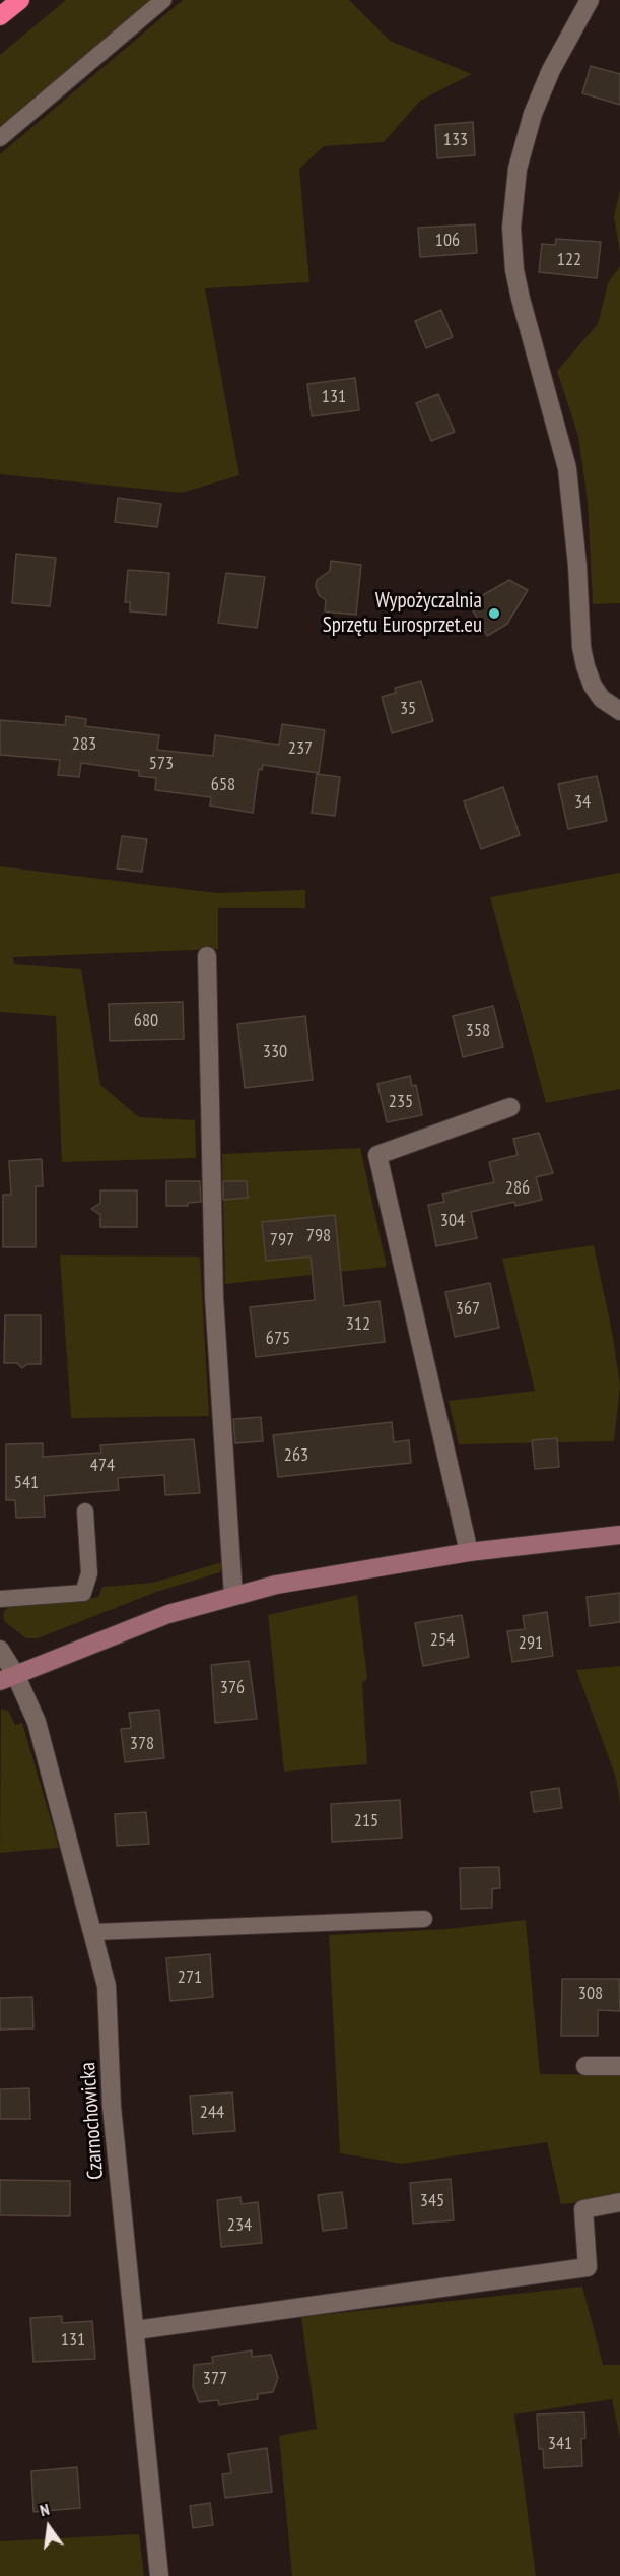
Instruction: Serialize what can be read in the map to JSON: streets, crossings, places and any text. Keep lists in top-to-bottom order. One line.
{"streets":{"street":["Czarnochowicka"]},"places":["Wypożyczalnia Sprzętu Eurosprzet.eu"],"house_numbers":["133","106","122","131","35","283","237","573","658","34","680","358","330","235","286","304","798","797","367","312","675","263","474","541","254","291","376","378","215","271","308","244","345","234","131","377","341"],"north":"top"}
